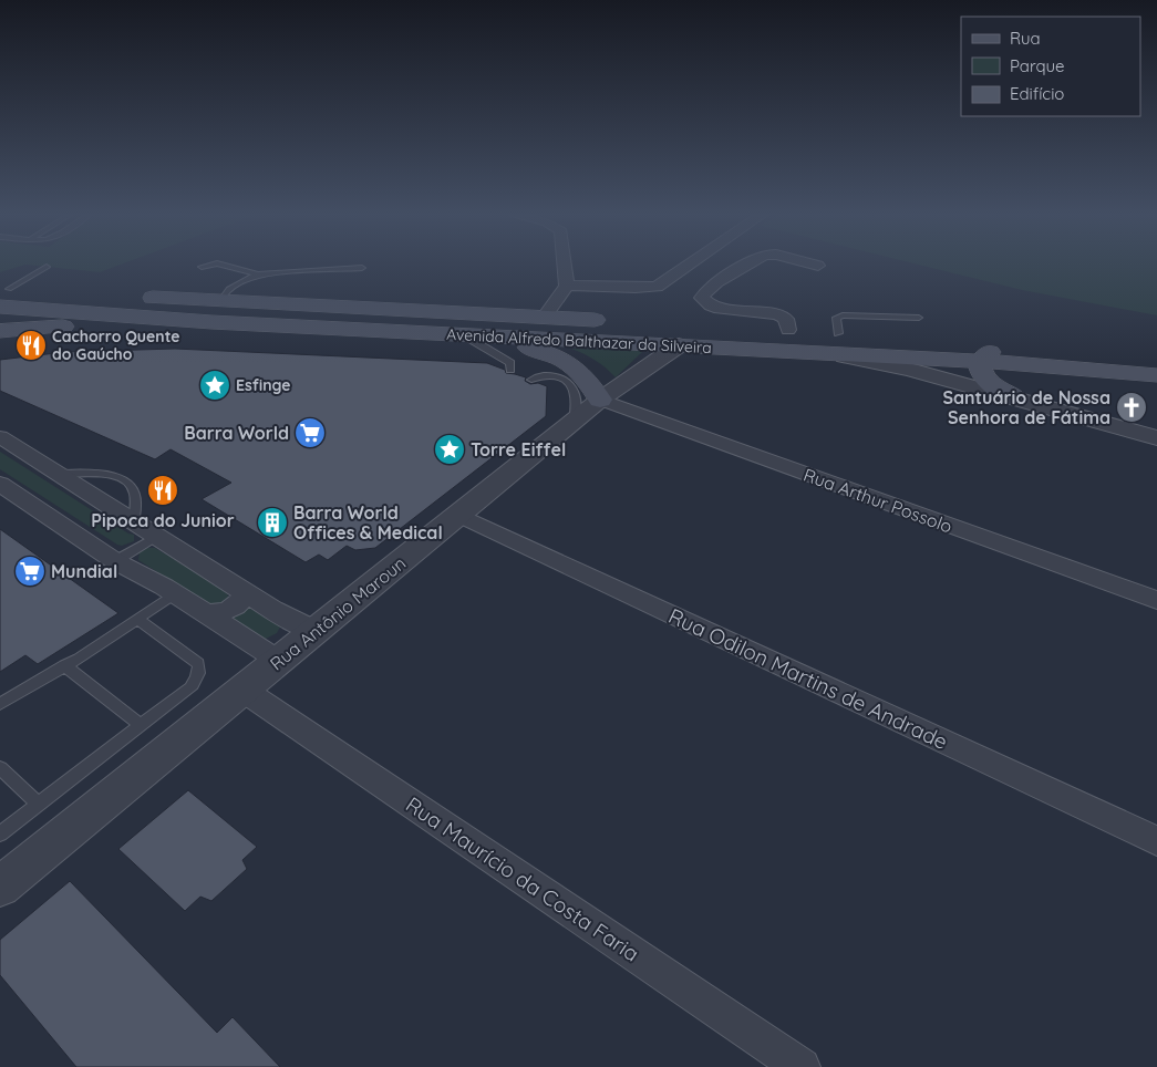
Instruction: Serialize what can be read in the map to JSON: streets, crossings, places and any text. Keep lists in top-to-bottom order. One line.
{"streets":{"main road":["Avenida Alfredo Balthazar da Silveira"],"street":["Rua Arthur Possolo","Rua Antônio Maroun","Rua Odilon Martins de Andrade","Rua Maurício da Costa Faria"]},"crossings":[["Avenida Alfredo Balthazar da Silveira","Rua Antônio Maroun"],["Rua Arthur Possolo","Rua Antônio Maroun"],["Rua Antônio Maroun","Rua Odilon Martins de Andrade"],["Rua Antônio Maroun","Rua Maurício da Costa Faria"]],"places":{"restaurant":["Cachorro Quente do Gaúcho","Pipoca do Junior"],"place":["Esfinge","Torre Eiffel"],"church":["Santuário de Nossa Senhora de Fátima"],"supermarket":["Barra World","Mundial"],"building":["Barra World Offices & Medical"]},"legend":["Rua","Parque","Edifício"]}
